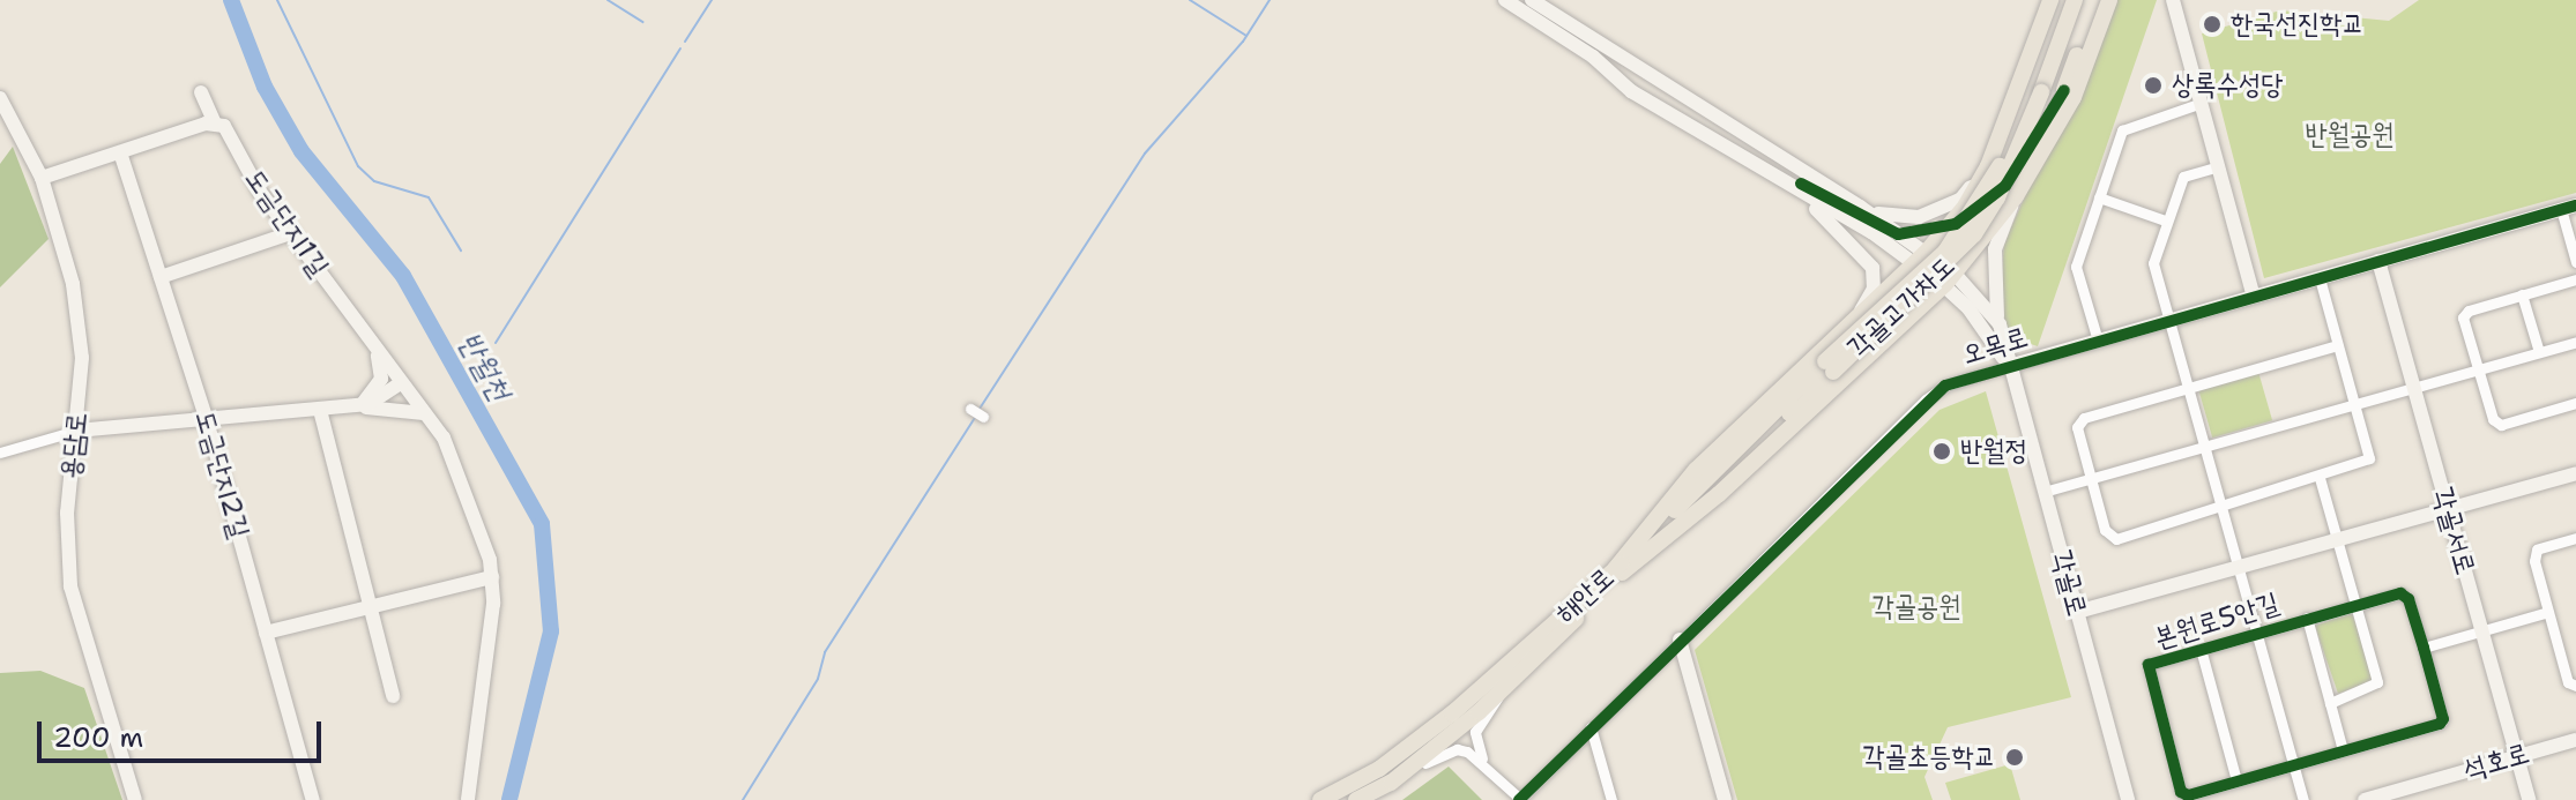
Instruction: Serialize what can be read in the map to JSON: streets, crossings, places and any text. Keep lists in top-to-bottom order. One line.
{"streets":{"main road":["도금단지1길","각골고가차도","오목로","용담로","도금단지2길","각골서로","각골로","해안로","석호로"],"street":["본원로5안길"]},"crossings":[["각골고가차도","해안로"],["오목로","각골서로"],["오목로","각골로"],["각골서로","석호로"]],"water":["반월천"],"parks":["반월공원","각골공원"],"places":["한국선진학교","상록수성당","반월정","각골초등학교"],"scale_bar":"200 m"}
